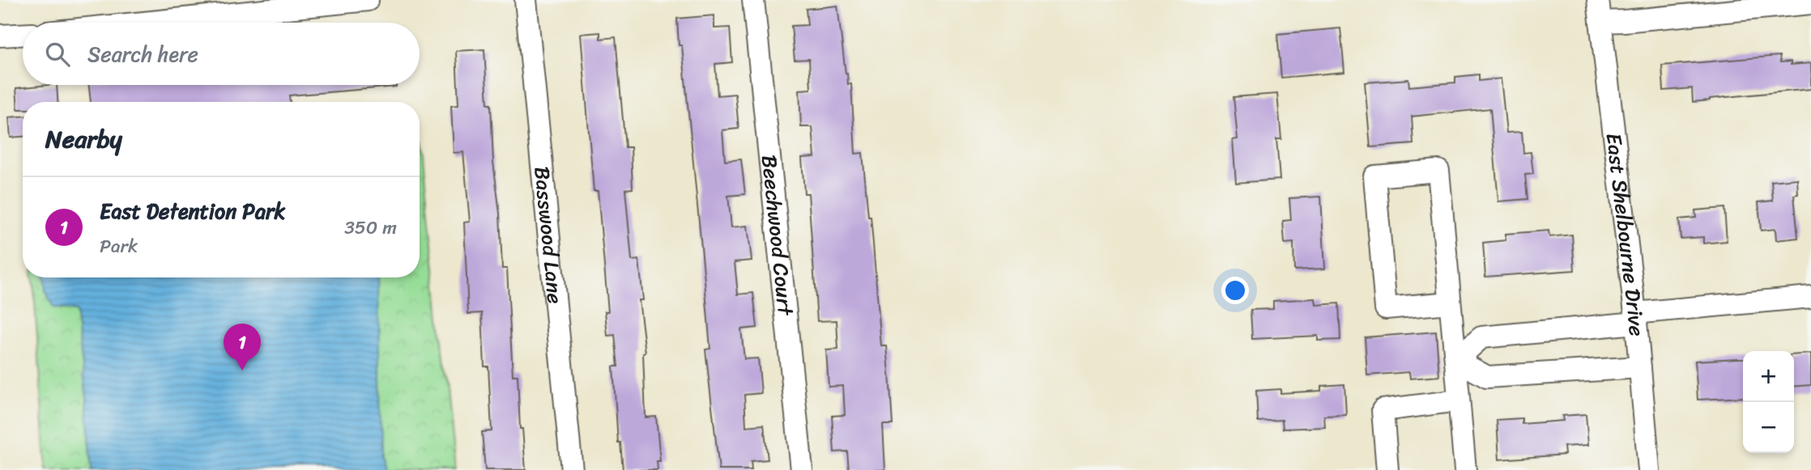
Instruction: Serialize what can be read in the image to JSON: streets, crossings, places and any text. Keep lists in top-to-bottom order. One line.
{"streets":{"street":["Beechwood Court","East Shelbourne Drive","Basswood Lane"]},"page":{"search":"Search here","heading":"Nearby","list":[{"mark":"1","name":"East Detention Park","note":"Park","value":"350 m"}],"pins":"1","map_buttons":["+","−"]}}
